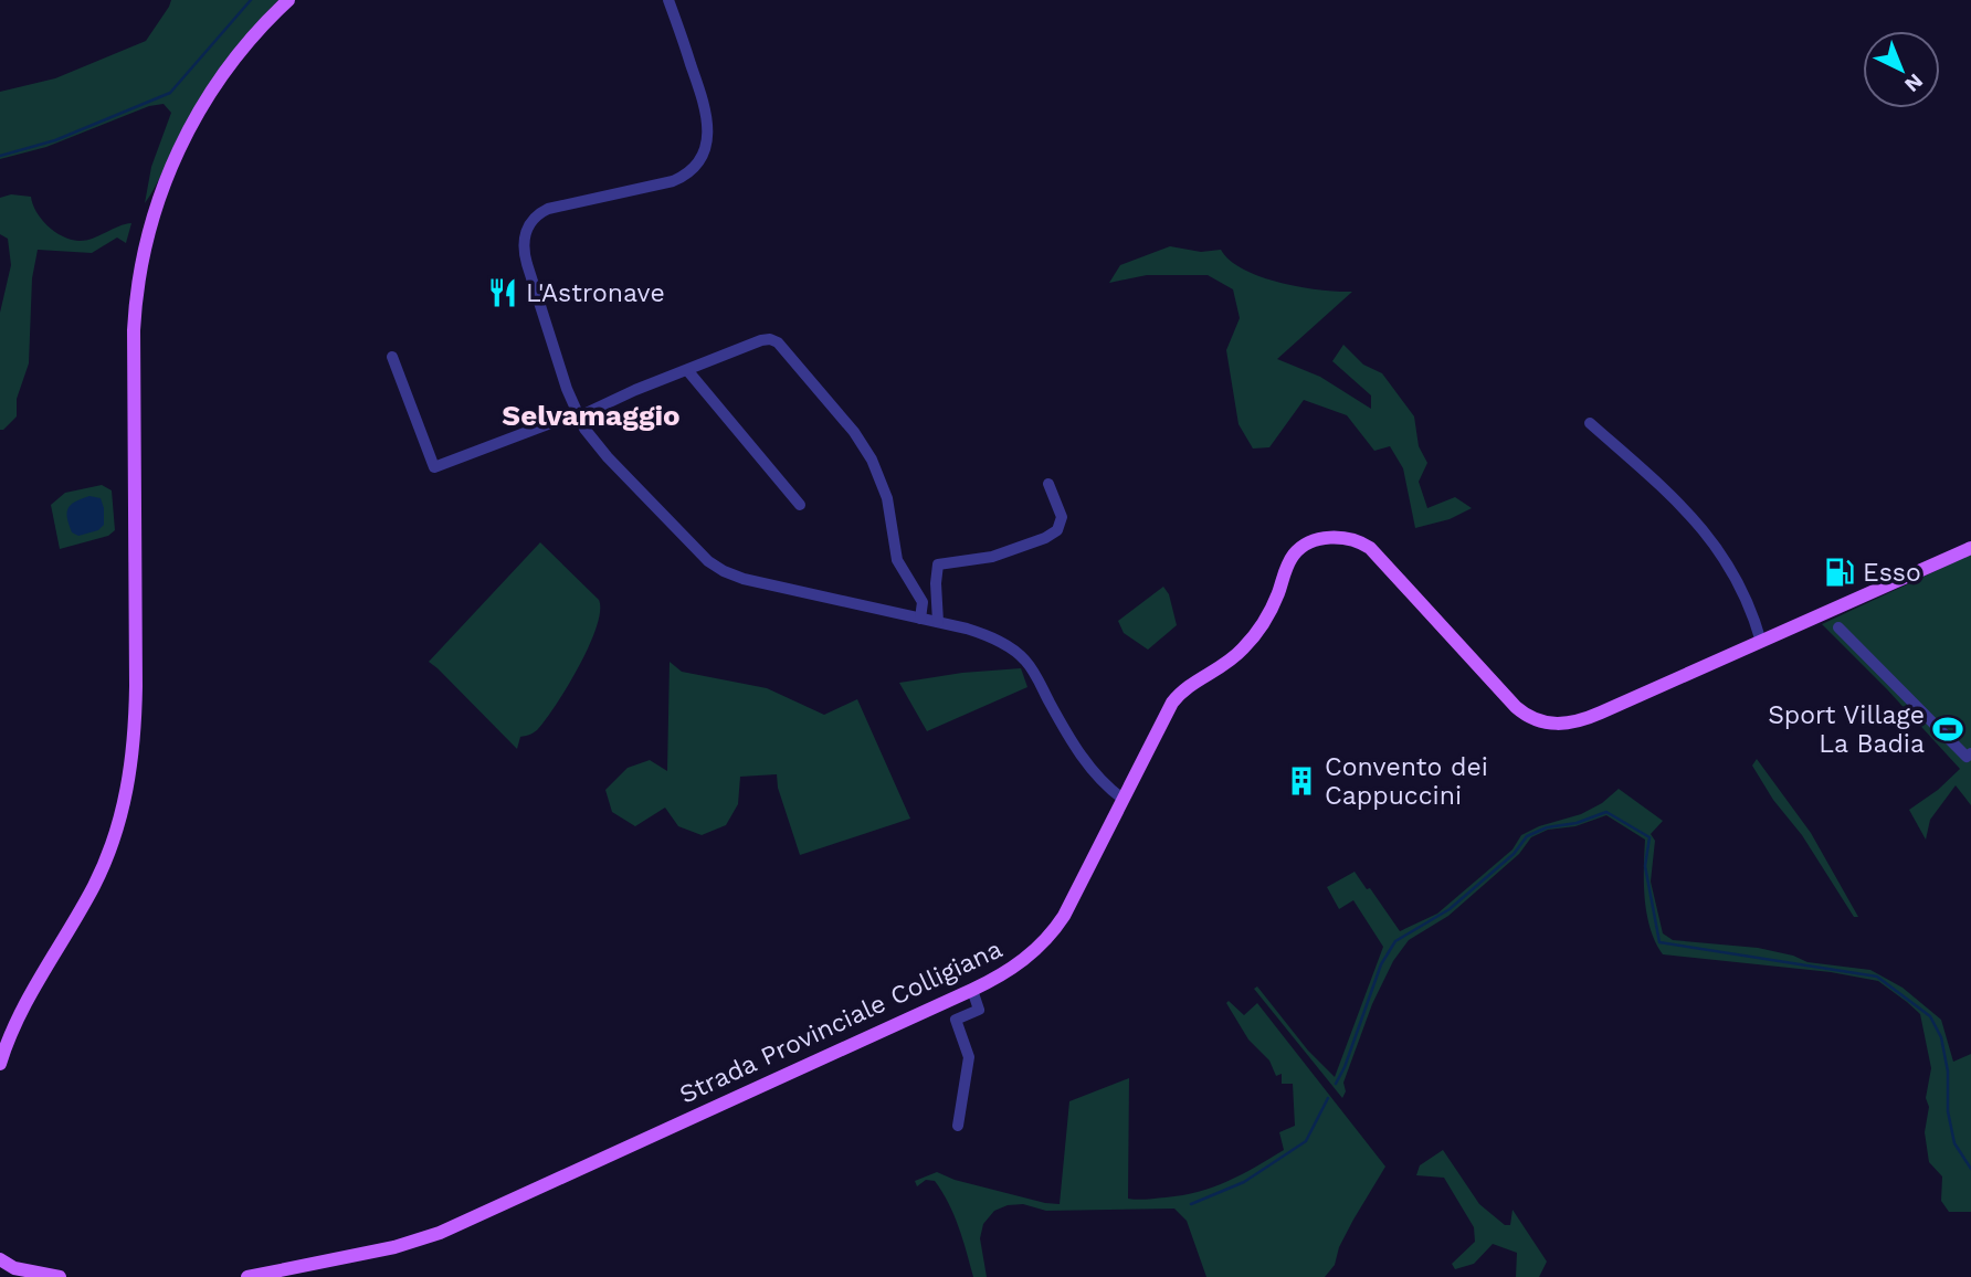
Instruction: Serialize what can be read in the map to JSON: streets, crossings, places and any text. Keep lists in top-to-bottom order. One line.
{"streets":{"main road":["Strada Provinciale Colligiana"]},"districts":["Selvamaggio"],"places":{"restaurant":["L'Astronave"],"fuel station":["Esso"],"sports":["Sport Village La Badia"],"building":["Convento dei Cappuccini"]},"north":"bottom right"}
